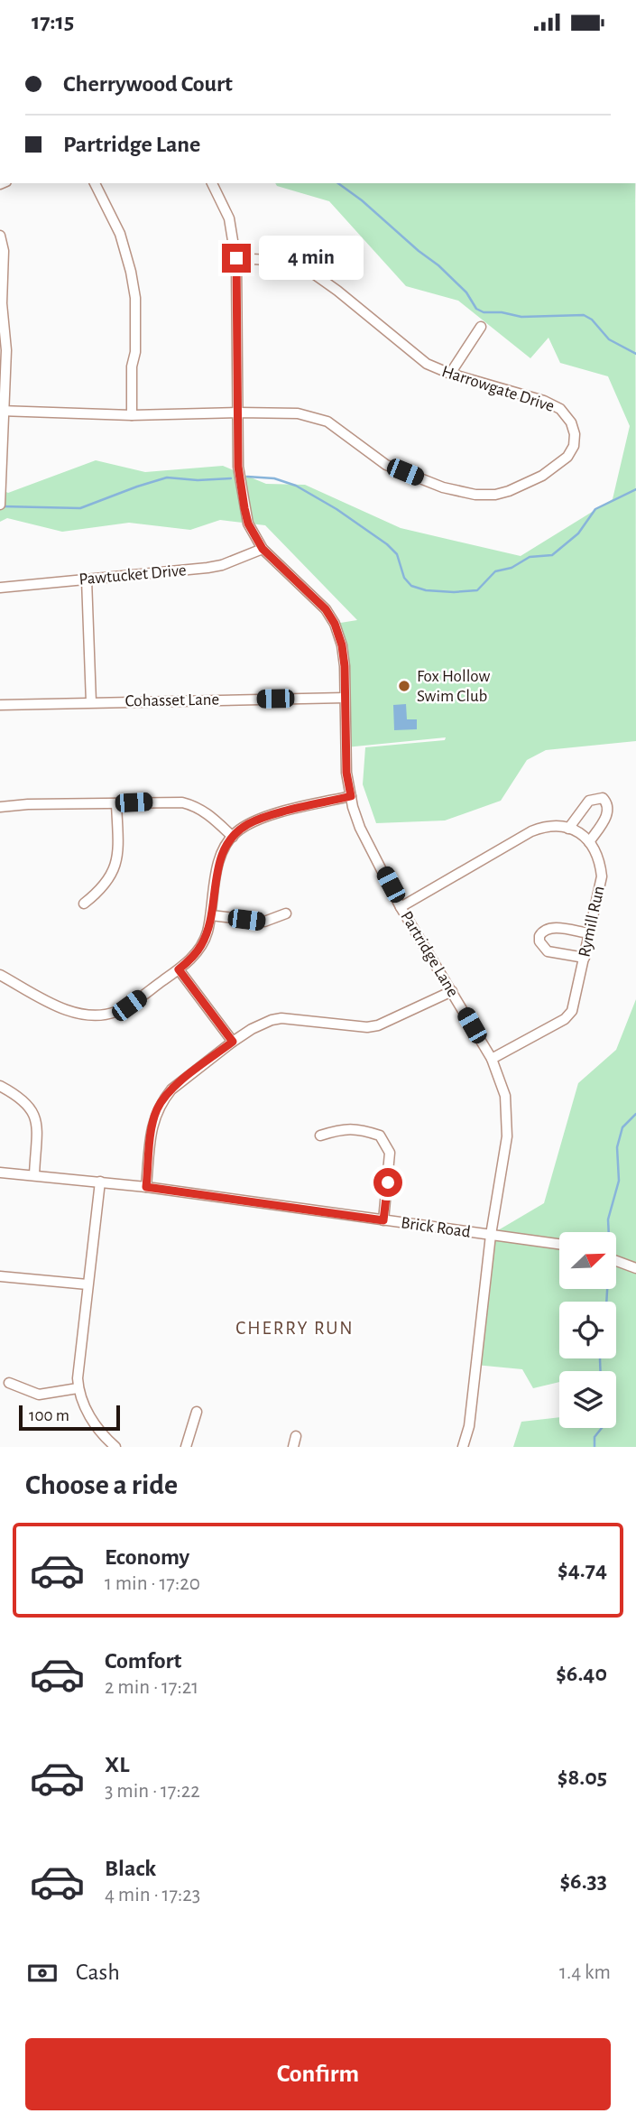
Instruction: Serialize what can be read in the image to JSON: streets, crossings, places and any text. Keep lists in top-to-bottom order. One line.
{"streets":{"street":["Harrowgate Drive","Pawtucket Drive","Cohasset Lane","Rymill Run","Partridge Lane","Brick Road"]},"crossings":[["Harrowgate Drive","Partridge Lane"],["Pawtucket Drive","Partridge Lane"],["Cohasset Lane","Partridge Lane"],["Rymill Run","Partridge Lane"],["Partridge Lane","Brick Road"]],"districts":["CHERRY RUN"],"places":["Fox Hollow Swim Club"],"scale_bar":"100 m","north":"top right","page":{"status":"17:15","banner":["Cherrywood Court","Partridge Lane"],"bubble":"4 min","scale":"100 m","heading":"Choose a ride","list":[{"name":"Economy","note":"1 min · 17:20","value":"$4.74"},{"name":"Comfort","note":"2 min · 17:21","value":"$6.40"},{"name":"XL","note":"3 min · 17:22","value":"$8.05"},{"name":"Black","note":"4 min · 17:23","value":"$6.33"}],"pay":["Cash","1.4 km"],"buttons":"Confirm"}}
